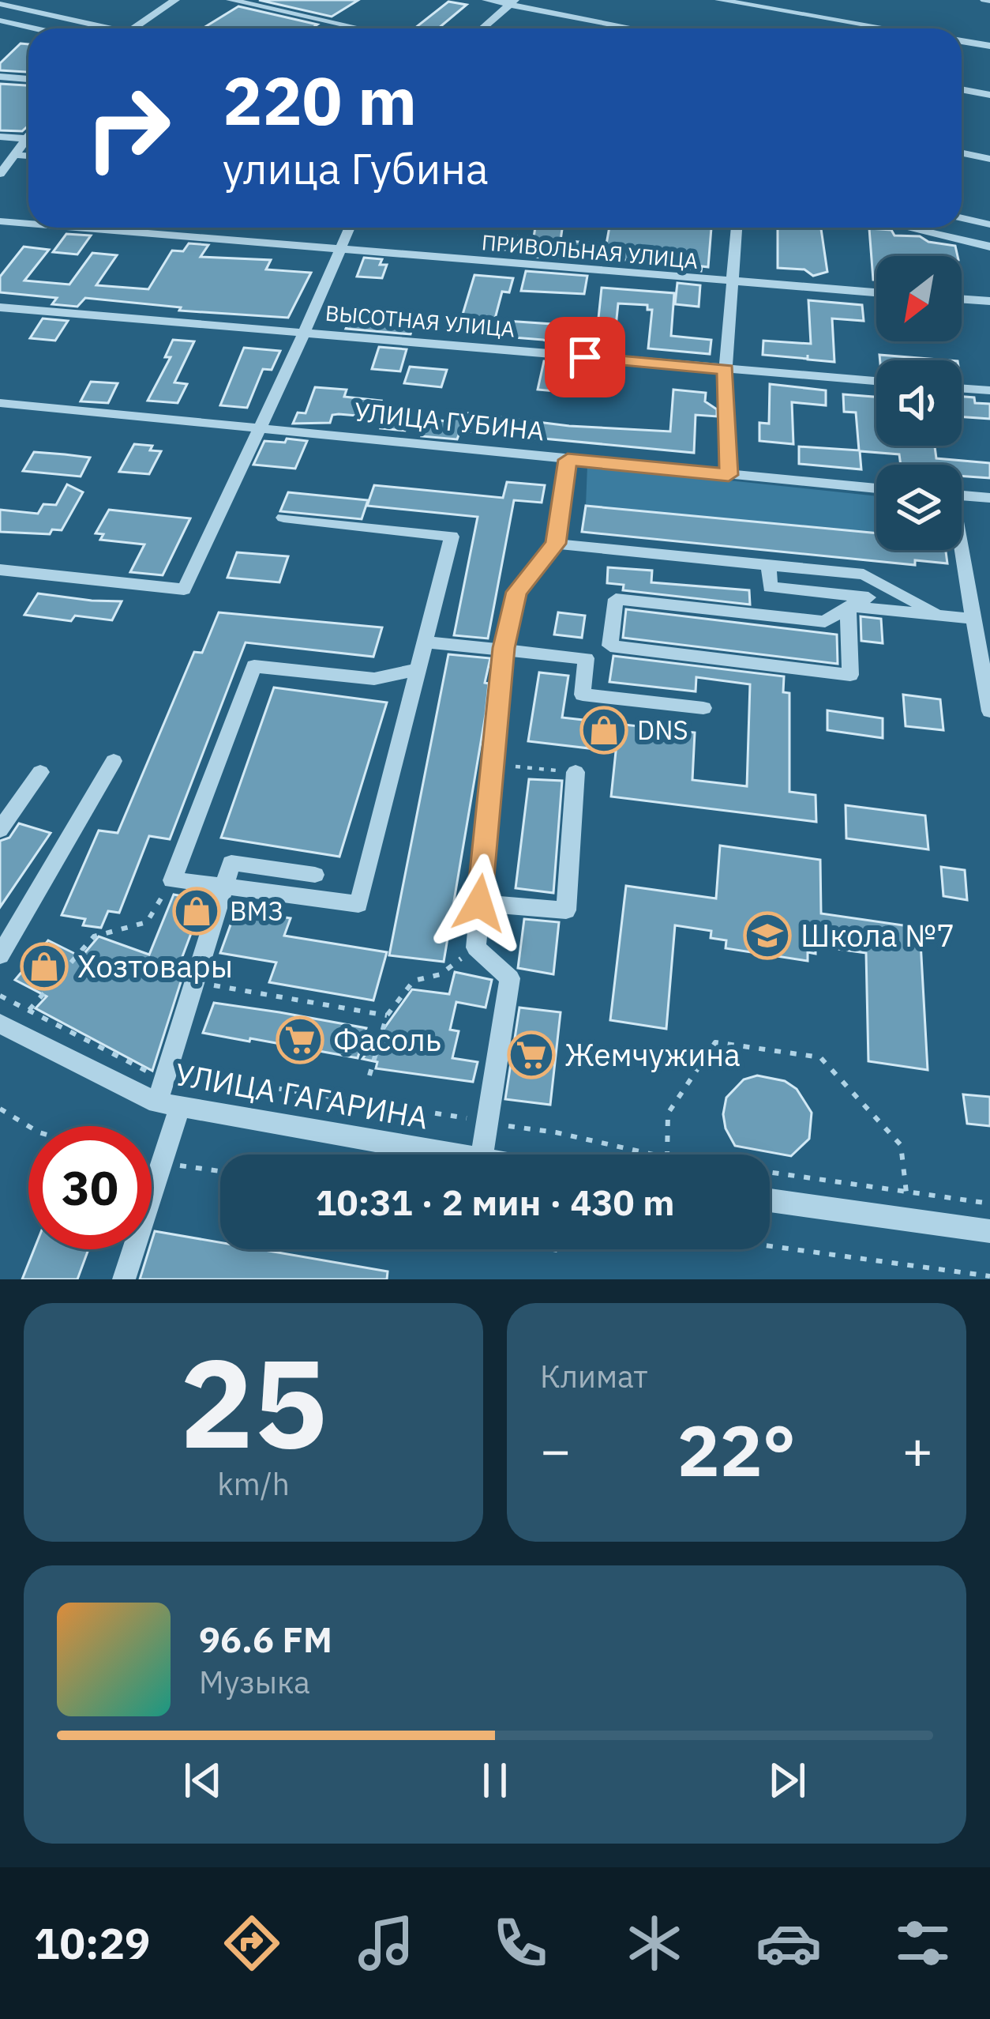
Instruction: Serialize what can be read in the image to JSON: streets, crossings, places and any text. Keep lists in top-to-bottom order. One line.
{"streets":{"street":["ПРИВОЛЬНАЯ УЛИЦА","ВЫСОТНАЯ УЛИЦА","УЛИЦА ГУБИНА","УЛИЦА ГАГАРИНА"]},"places":{"shop":["DNS","ВМЗ","Хозтовары"],"school or university":["Школа №7"],"supermarket":["Фасоль","Жемчужина"]},"north":"bottom left","page":{"turn":["220 m","улица Губина"],"limit":"30","trip":"10:31 · 2 мин · 430 m","tile":[["25","km/h"],"Климат"],"heat":["−","22°","+"],"song":["96.6 FM","Музыка"],"tabs":"10:29"}}
